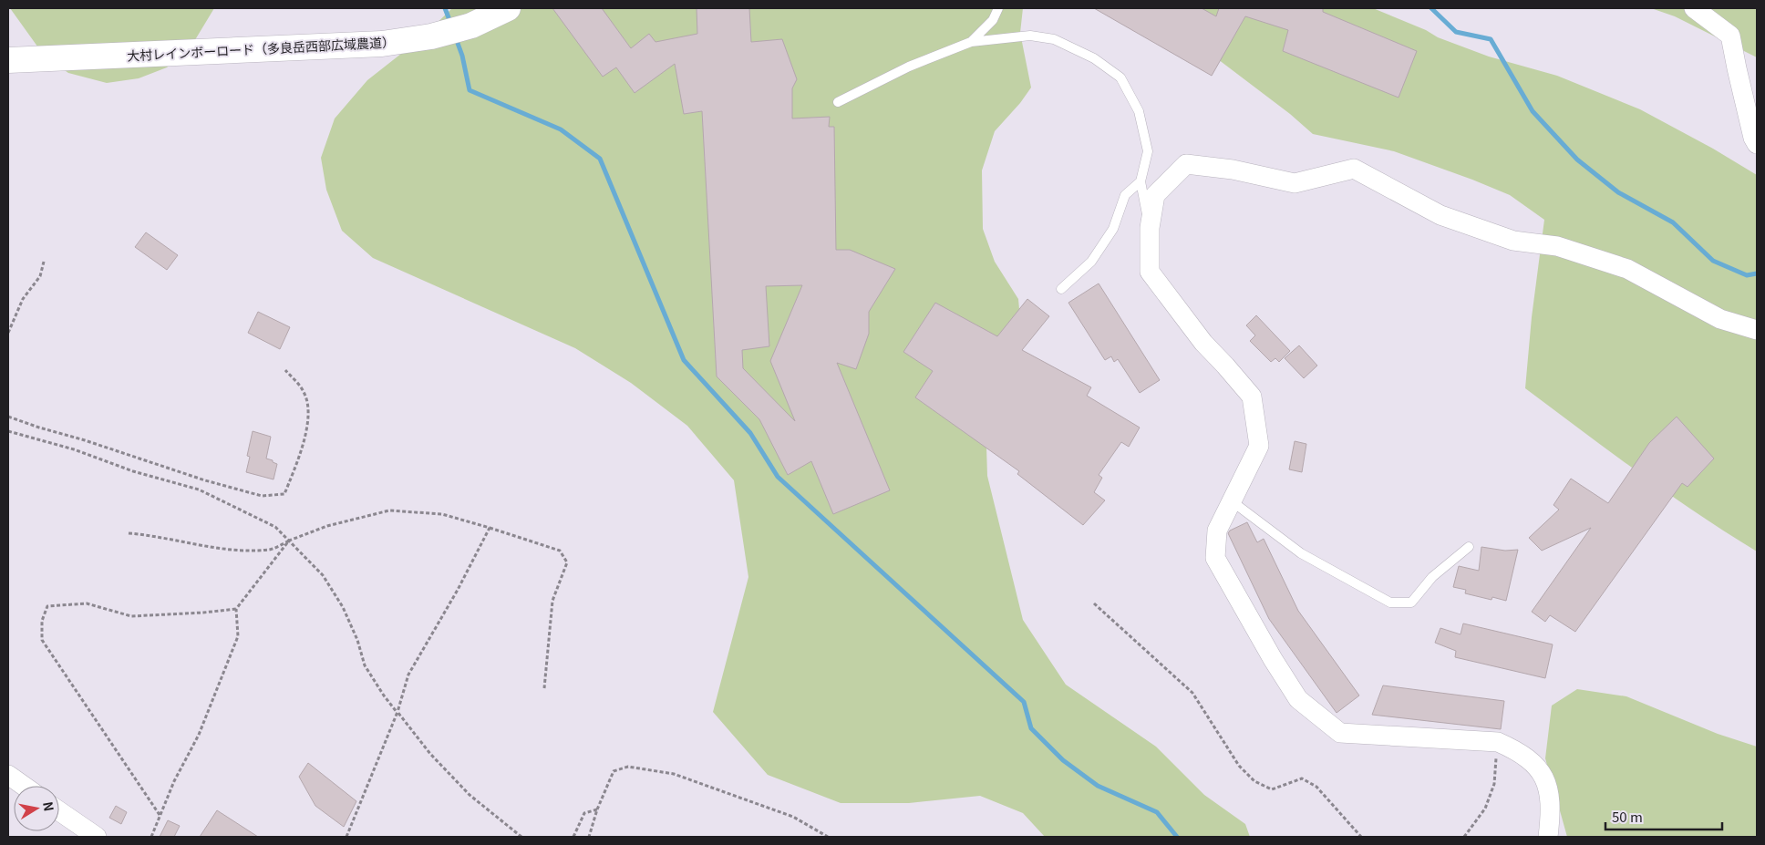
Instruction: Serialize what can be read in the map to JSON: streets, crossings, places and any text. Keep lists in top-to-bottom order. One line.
{"streets":{"street":["大村レインボーロード（多良岳西部広域農道）"]},"scale_bar":"50 m","north":"right"}
